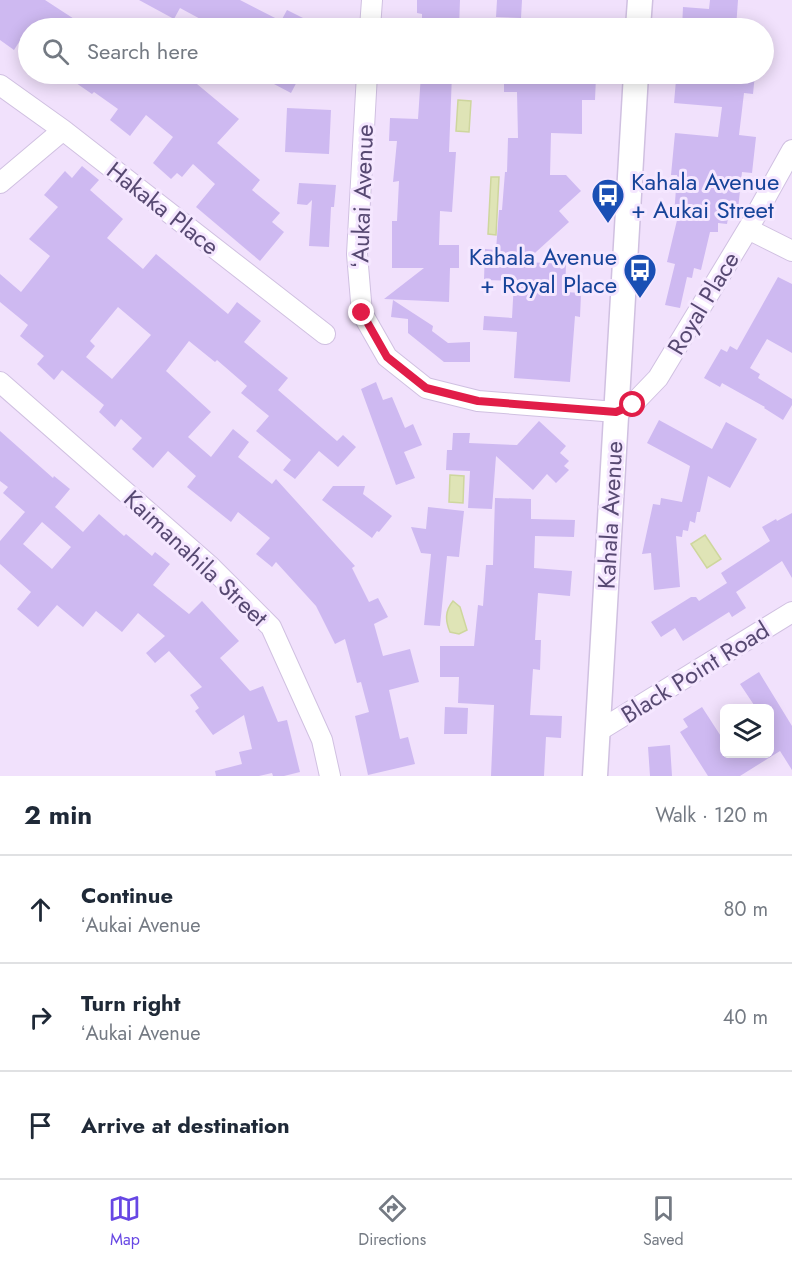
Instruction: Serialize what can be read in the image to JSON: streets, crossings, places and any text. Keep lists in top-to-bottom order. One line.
{"streets":{"street":["ʻAukai Avenue","Hakaka Place","Royal Place","Kahala Avenue","Kaimanahila Street","Black Point Road"]},"crossings":[["ʻAukai Avenue","Royal Place"],["ʻAukai Avenue","Kahala Avenue"],["Royal Place","Kahala Avenue"],["Kahala Avenue","Black Point Road"]],"places":{"bus stop":["Kahala Avenue + Aukai Street","Kahala Avenue + Royal Place"]},"page":{"search":"Search here","heading":["2 min","Walk · 120 m"],"list":[["Continue","ʻAukai Avenue","80 m"],["Turn right","ʻAukai Avenue","40 m"],"Arrive at destination"],"nav":["Map","Directions","Saved"]}}
